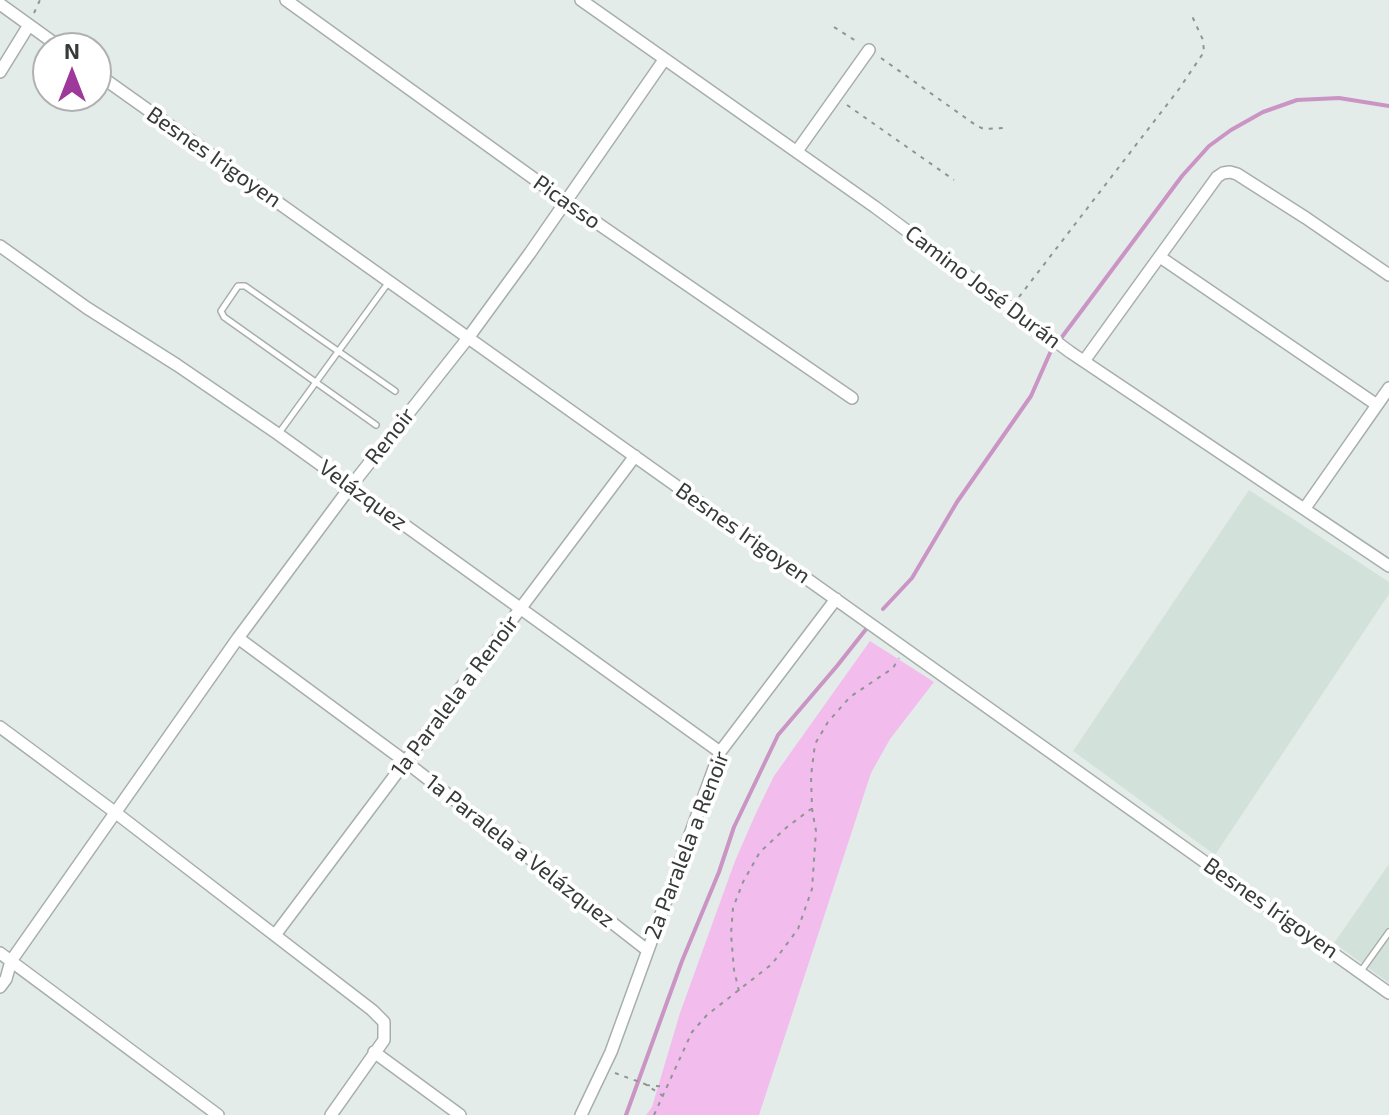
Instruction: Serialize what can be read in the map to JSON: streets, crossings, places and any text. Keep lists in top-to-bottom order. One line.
{"streets":{"street":["Besnes Irigoyen","Picasso","Camino José Durán","Renoir","Velázquez","1a Paralela a Renoir","2a Paralela a Renoir","1a Paralela a Velázquez"]},"crossings":[["Besnes Irigoyen","Renoir"],["Besnes Irigoyen","1a Paralela a Renoir"],["Besnes Irigoyen","2a Paralela a Renoir"],["Picasso","Renoir"],["Camino José Durán","Renoir"],["Renoir","Velázquez"],["Renoir","1a Paralela a Velázquez"],["Velázquez","1a Paralela a Renoir"],["Velázquez","2a Paralela a Renoir"],["1a Paralela a Renoir","1a Paralela a Velázquez"],["2a Paralela a Renoir","1a Paralela a Velázquez"]],"north":"top"}
